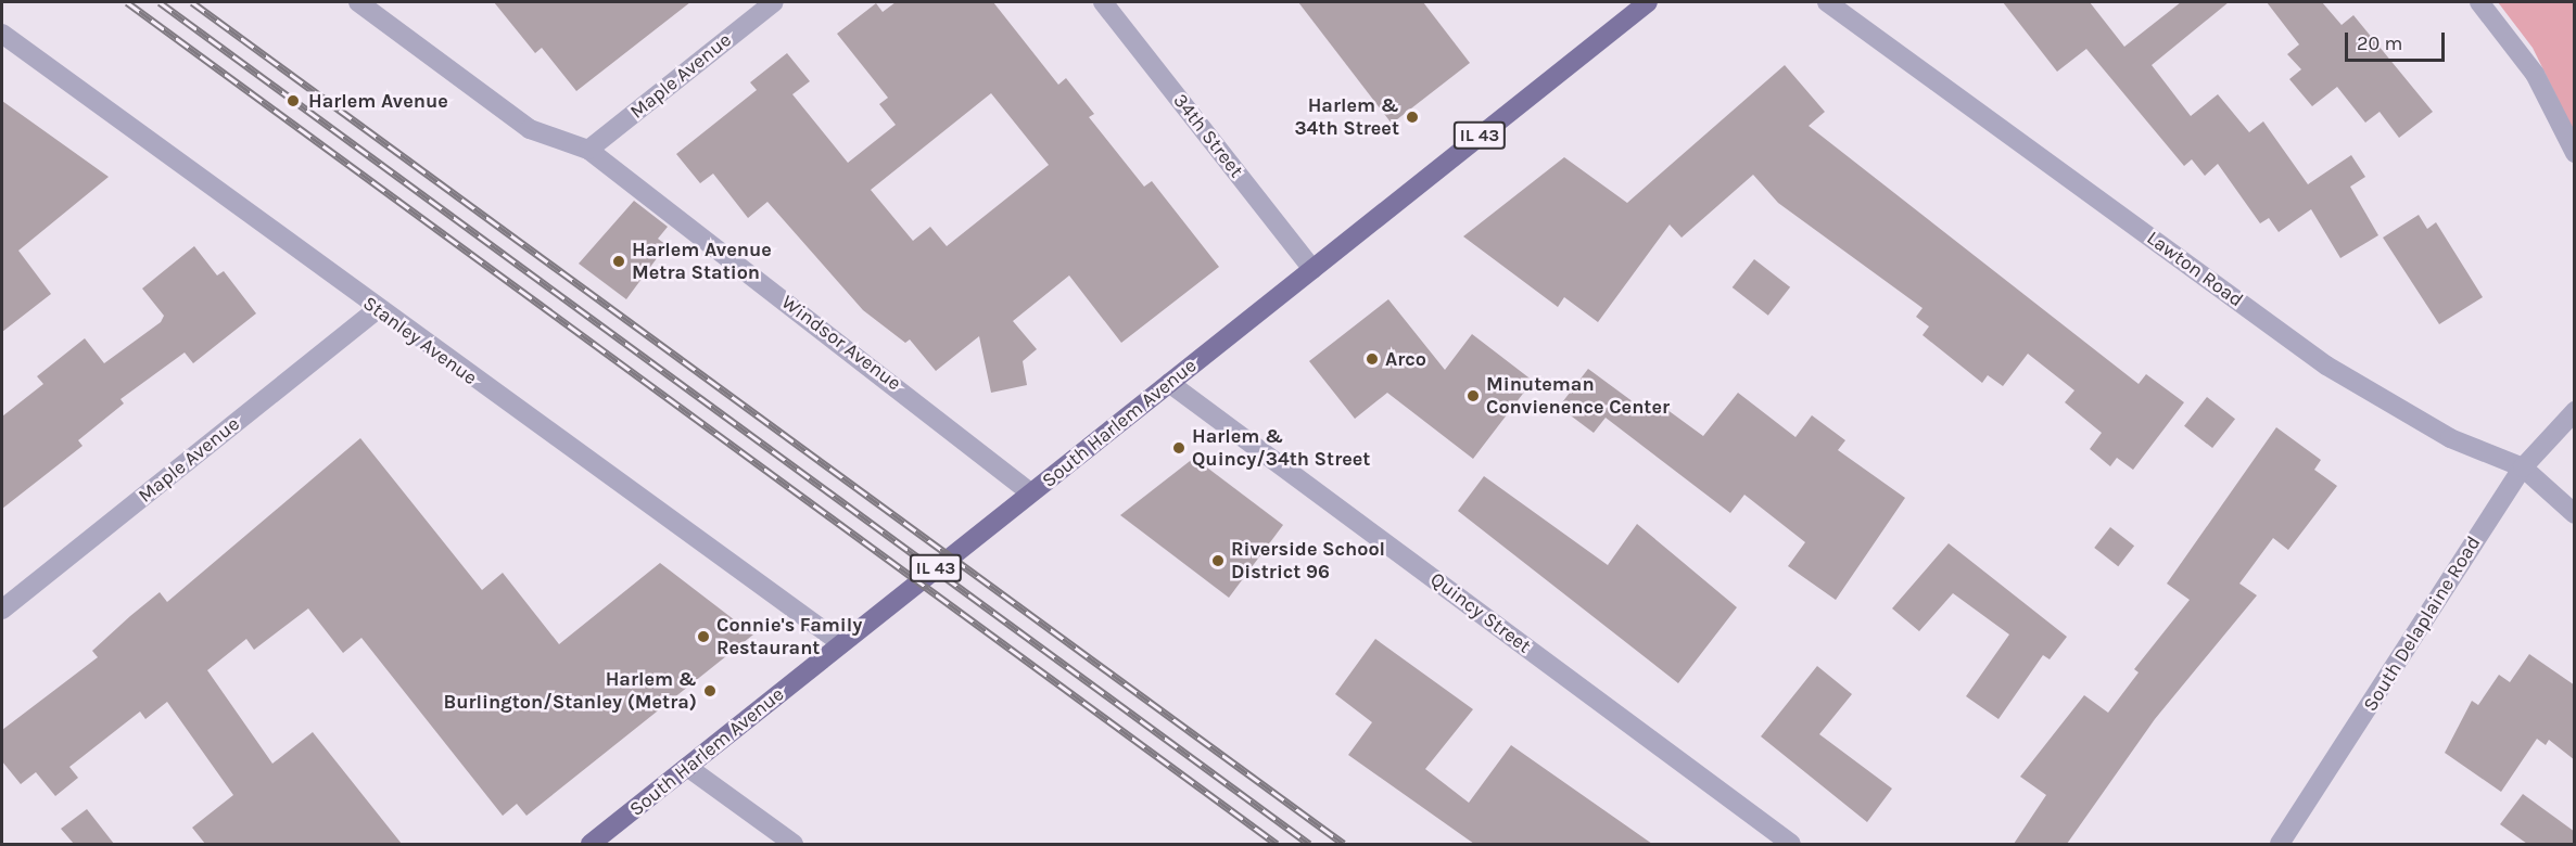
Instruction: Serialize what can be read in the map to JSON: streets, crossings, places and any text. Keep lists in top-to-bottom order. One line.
{"streets":{"main road":["IL 43","South Harlem Avenue"],"street":["Maple Avenue","34th Street","Lawton Road","Stanley Avenue","Windsor Avenue","Quincy Street","South Delaplaine Road"]},"crossings":[["Maple Avenue","Stanley Avenue"],["Maple Avenue","Windsor Avenue"],["34th Street","South Harlem Avenue"],["Lawton Road","South Delaplaine Road"],["Stanley Avenue","South Harlem Avenue"],["Windsor Avenue","South Harlem Avenue"],["South Harlem Avenue","Quincy Street"]],"places":["Harlem Avenue","Harlem & 34th Street","Harlem Avenue Metra Station","Arco","Minuteman Convienence Center","Harlem & Quincy/34th Street","Riverside School District 96","Connie's Family Restaurant","Harlem & Burlington/Stanley (Metra)"],"scale_bar":"20 m"}
